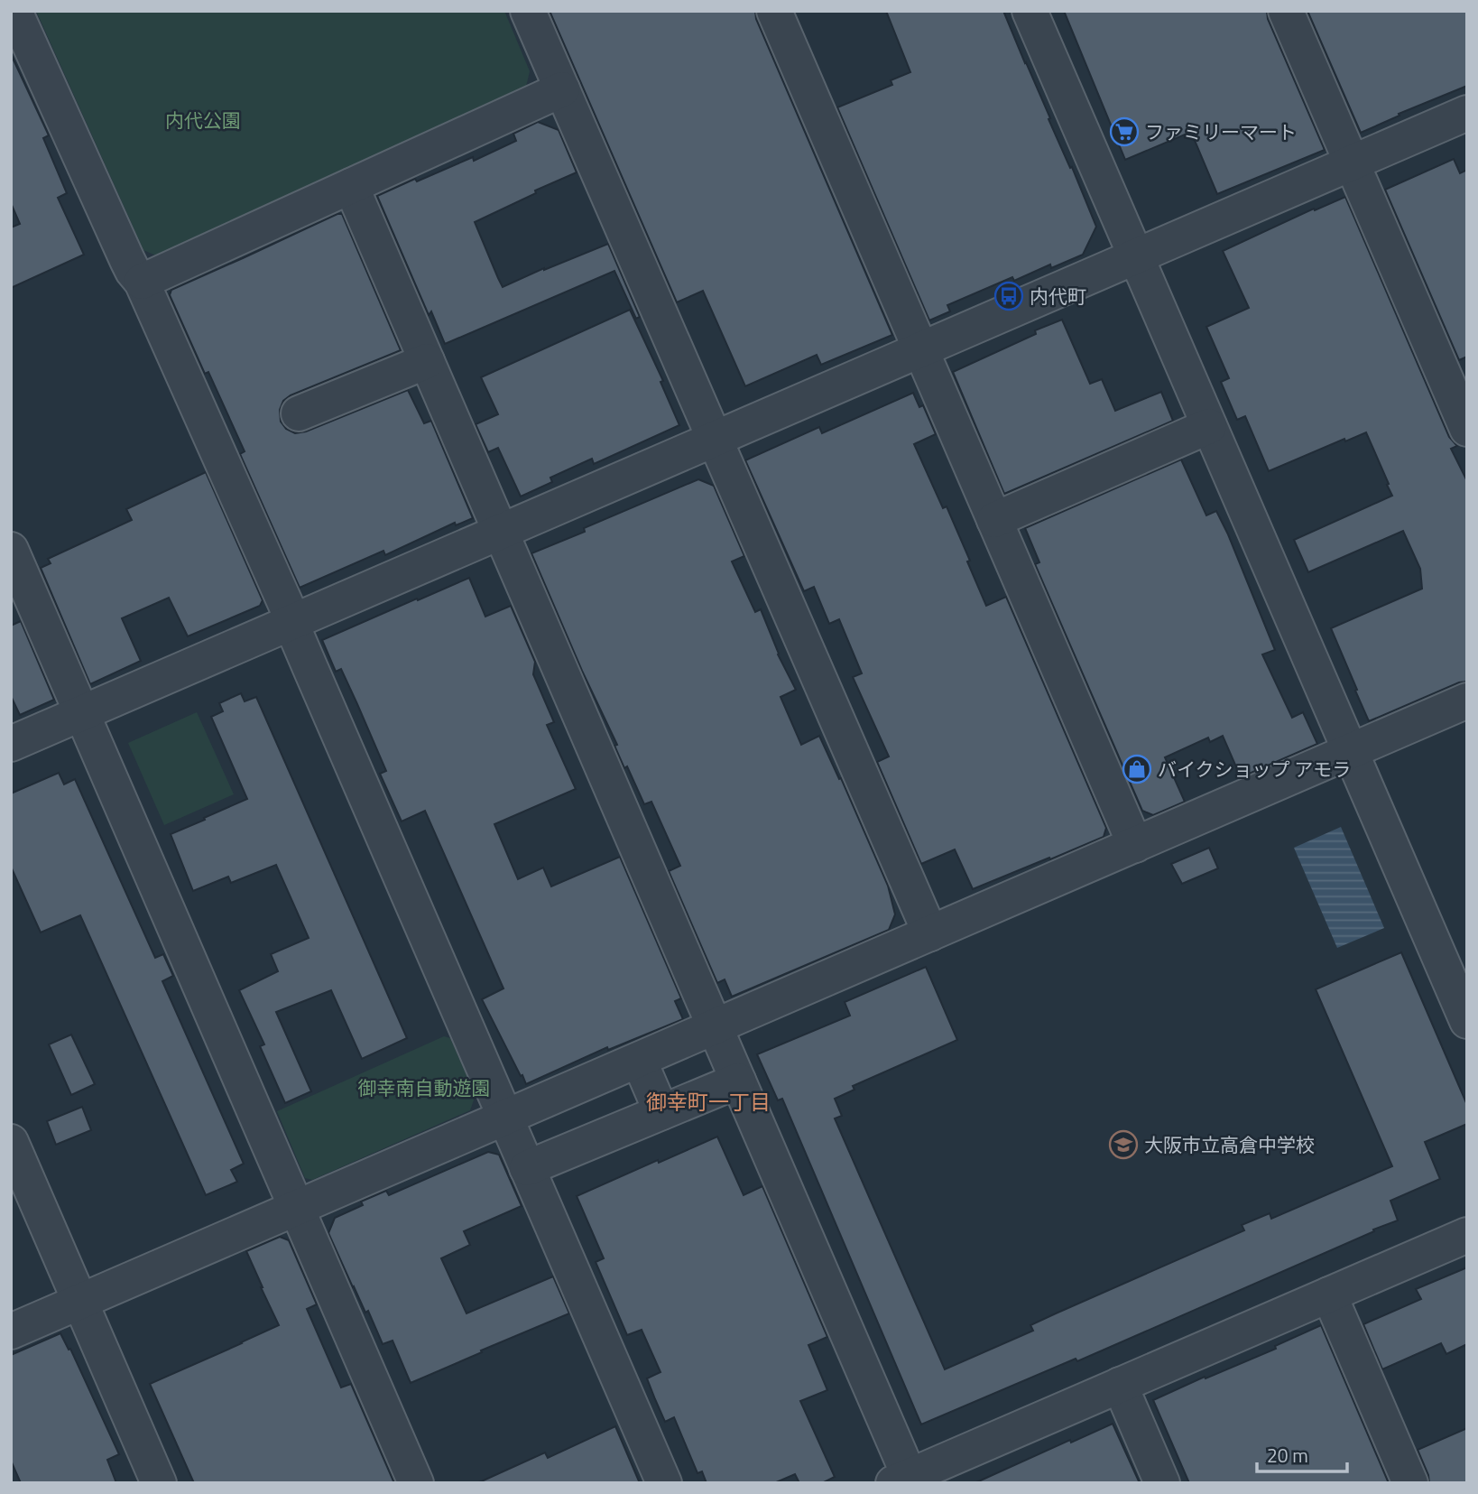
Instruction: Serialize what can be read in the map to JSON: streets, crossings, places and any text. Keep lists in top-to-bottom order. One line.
{"districts":["御幸町一丁目"],"parks":["内代公園","御幸南自動遊園"],"places":{"supermarket":["ファミリーマート"],"bus stop":["内代町"],"shop":["バイクショップ アモラ"],"school or university":["大阪市立高倉中学校"]},"scale_bar":"20 m"}
